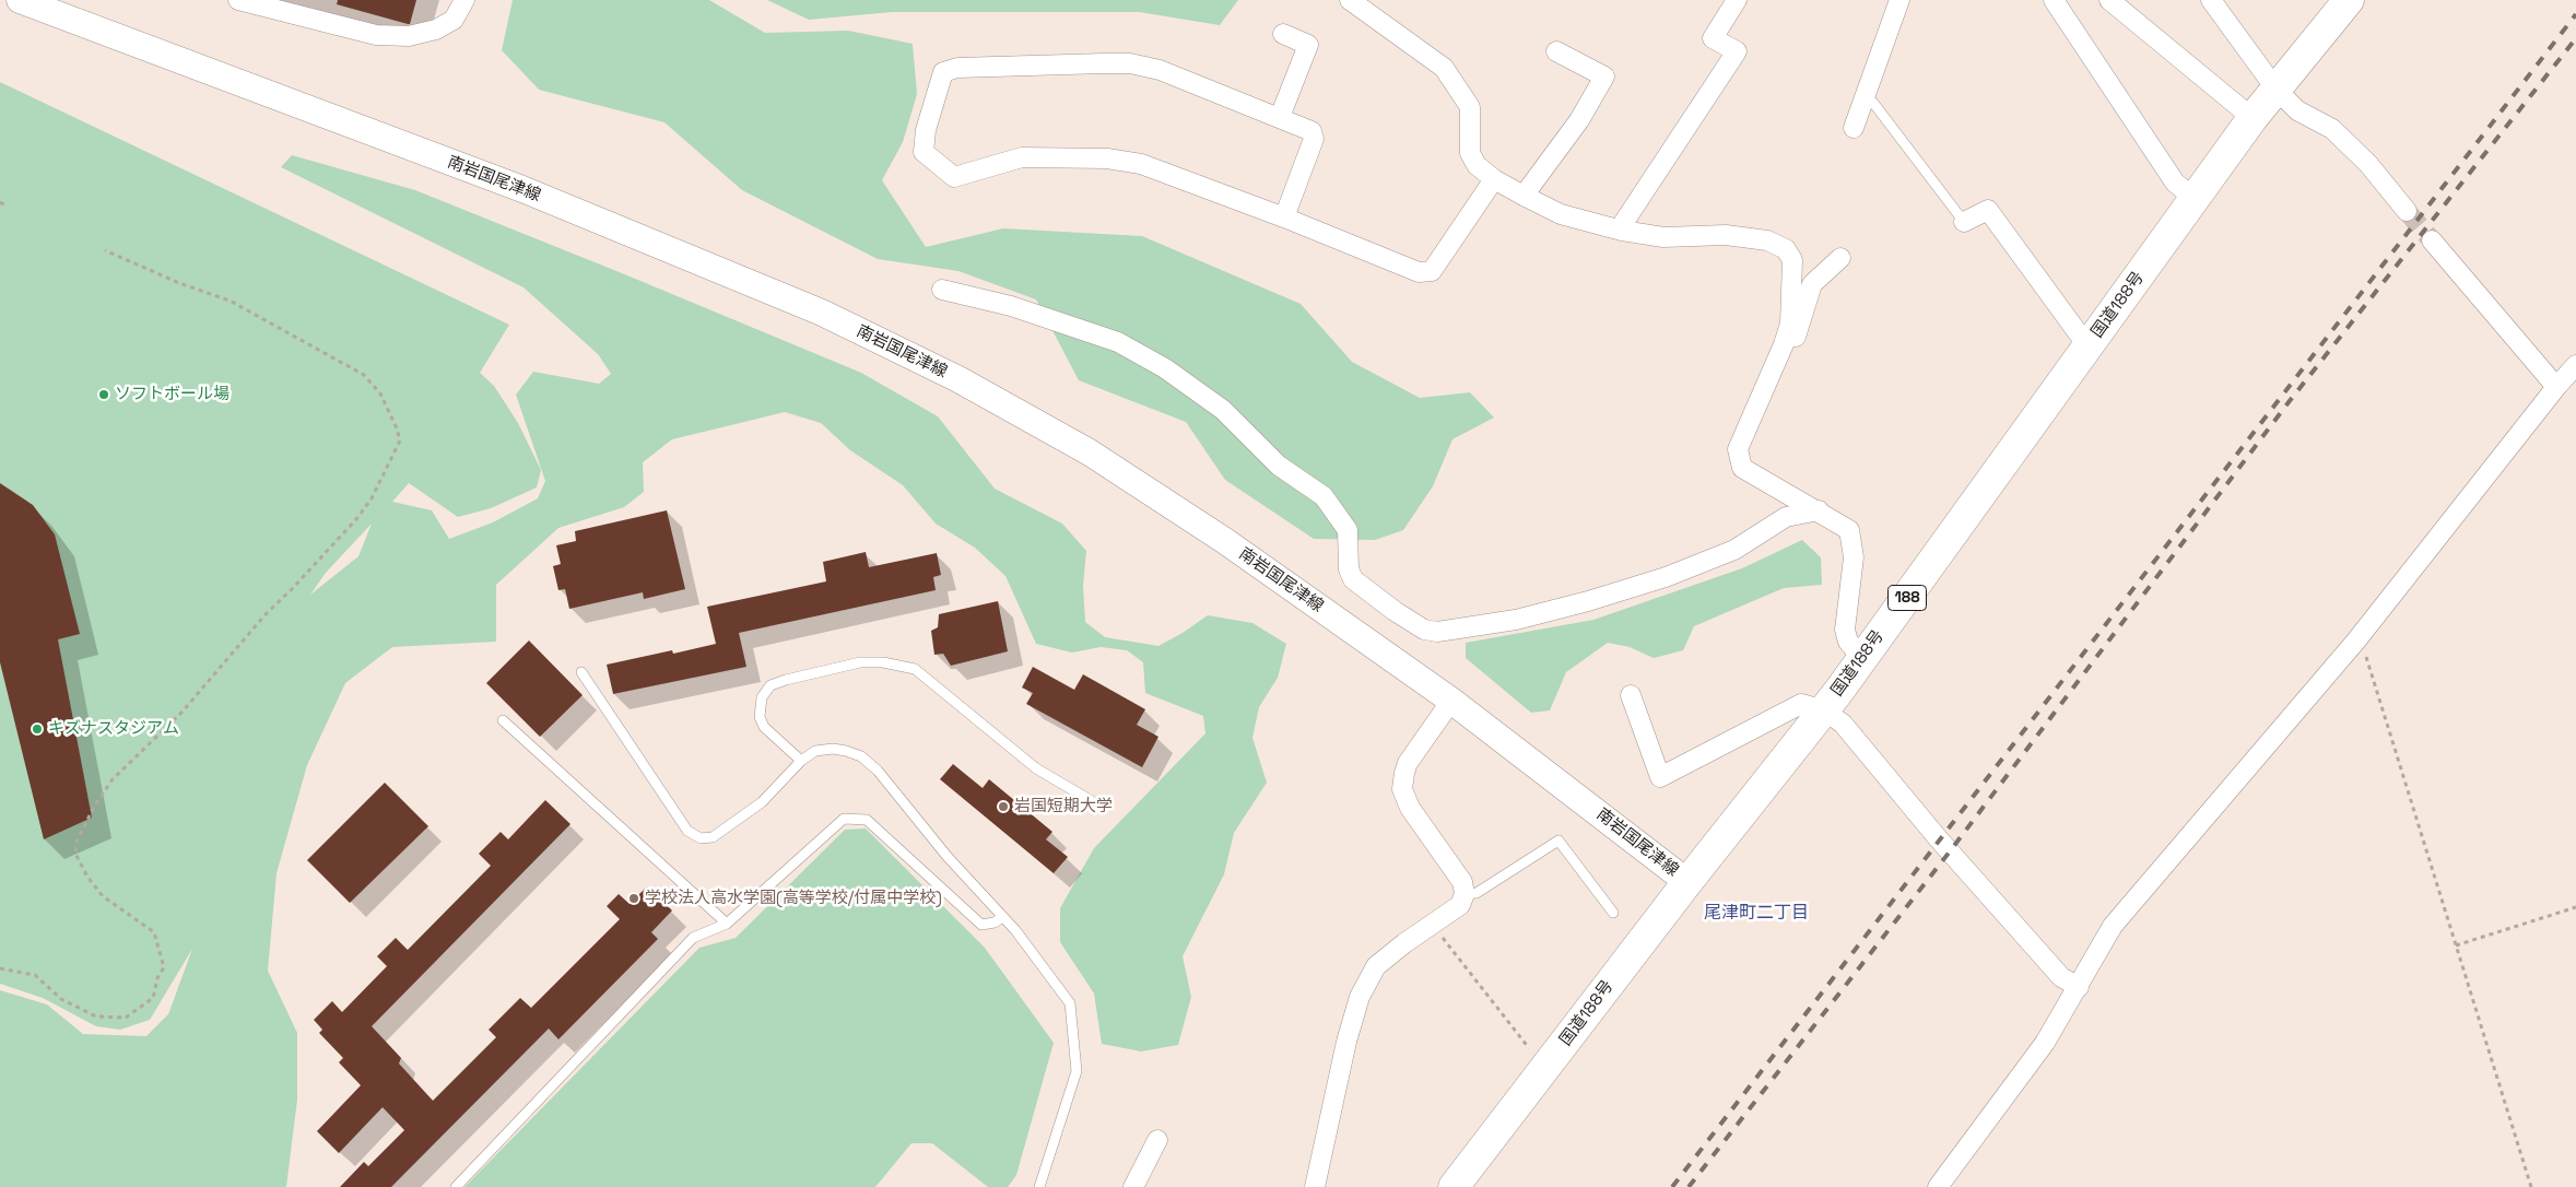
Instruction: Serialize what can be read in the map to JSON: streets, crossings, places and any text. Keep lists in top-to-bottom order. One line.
{"streets":{"highway":["国道188号","188"],"main road":["南岩国尾津線"]},"crossings":[["南岩国尾津線","国道188号"]],"districts":["尾津町二丁目"],"places":["ソフトボール場","キズナスタジアム","岩国短期大学","学校法人高水学園(高等学校/付属中学校)"]}
